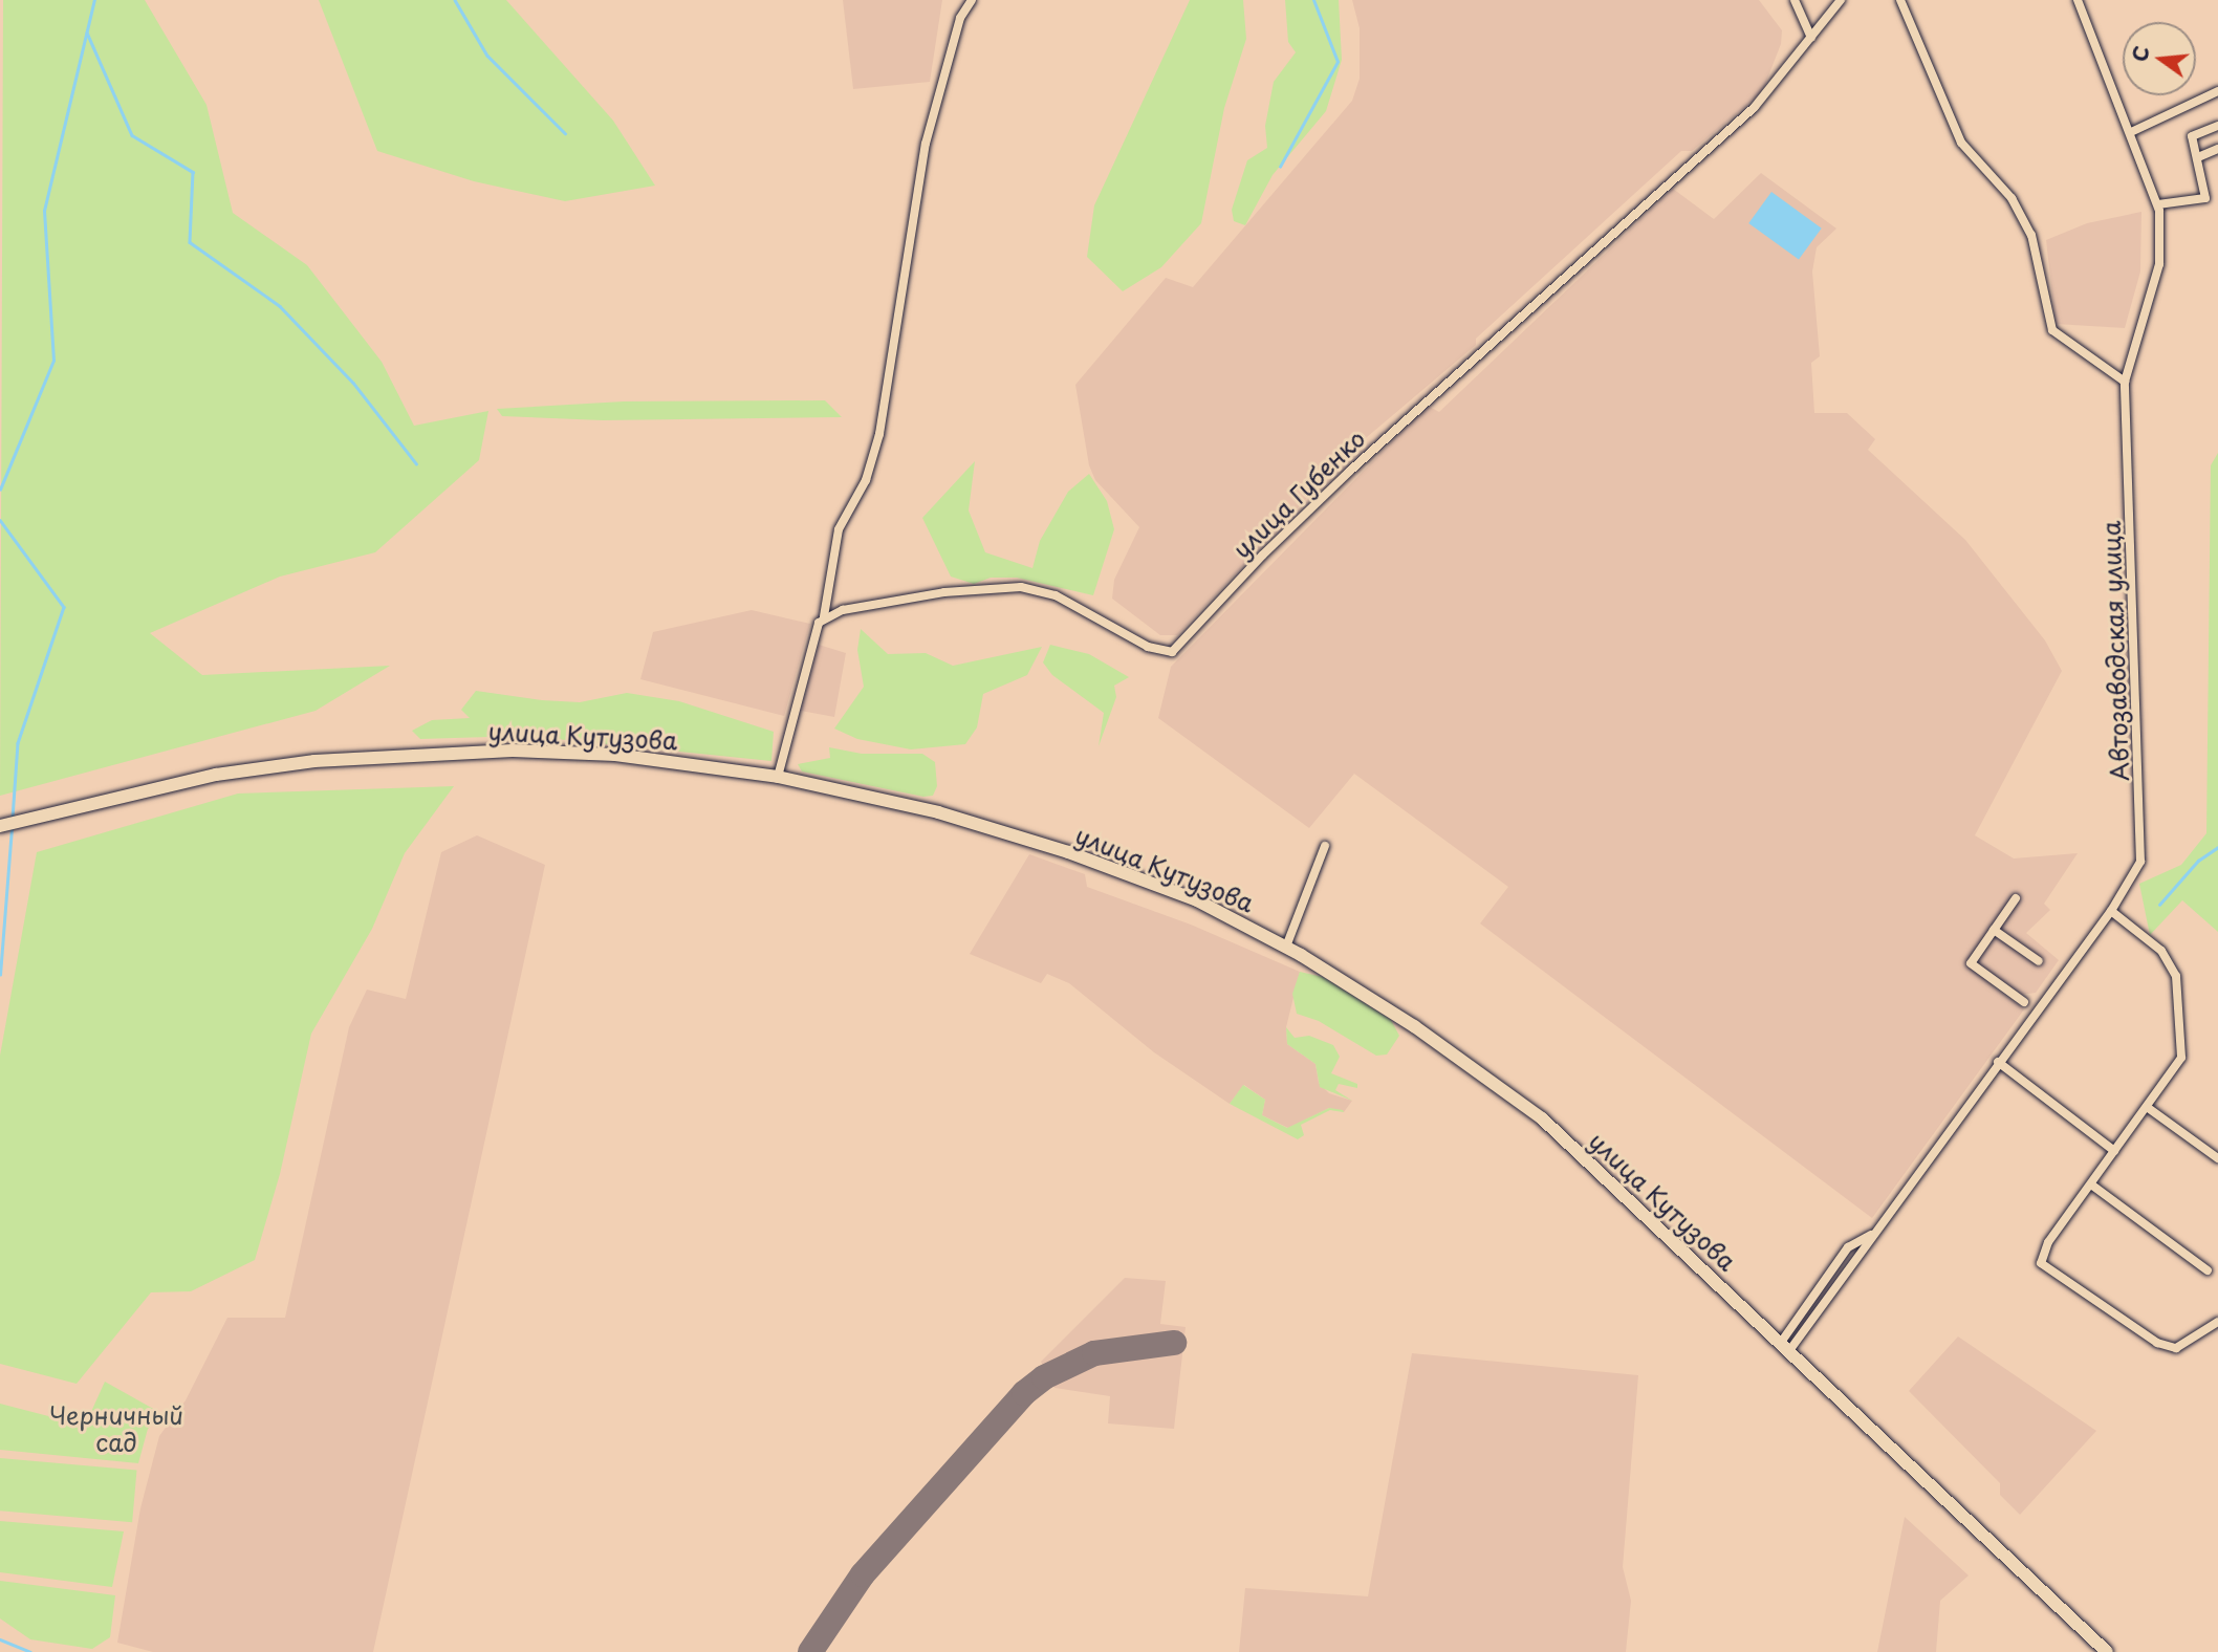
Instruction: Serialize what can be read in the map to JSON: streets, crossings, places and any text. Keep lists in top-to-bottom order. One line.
{"streets":{"main road":["улица Кутузова"],"street":["улица Губенко","Автозаводская улица"]},"crossings":[["Автозаводская улица","улица Кутузова"]],"parks":["Черничный сад"],"north":"left"}
